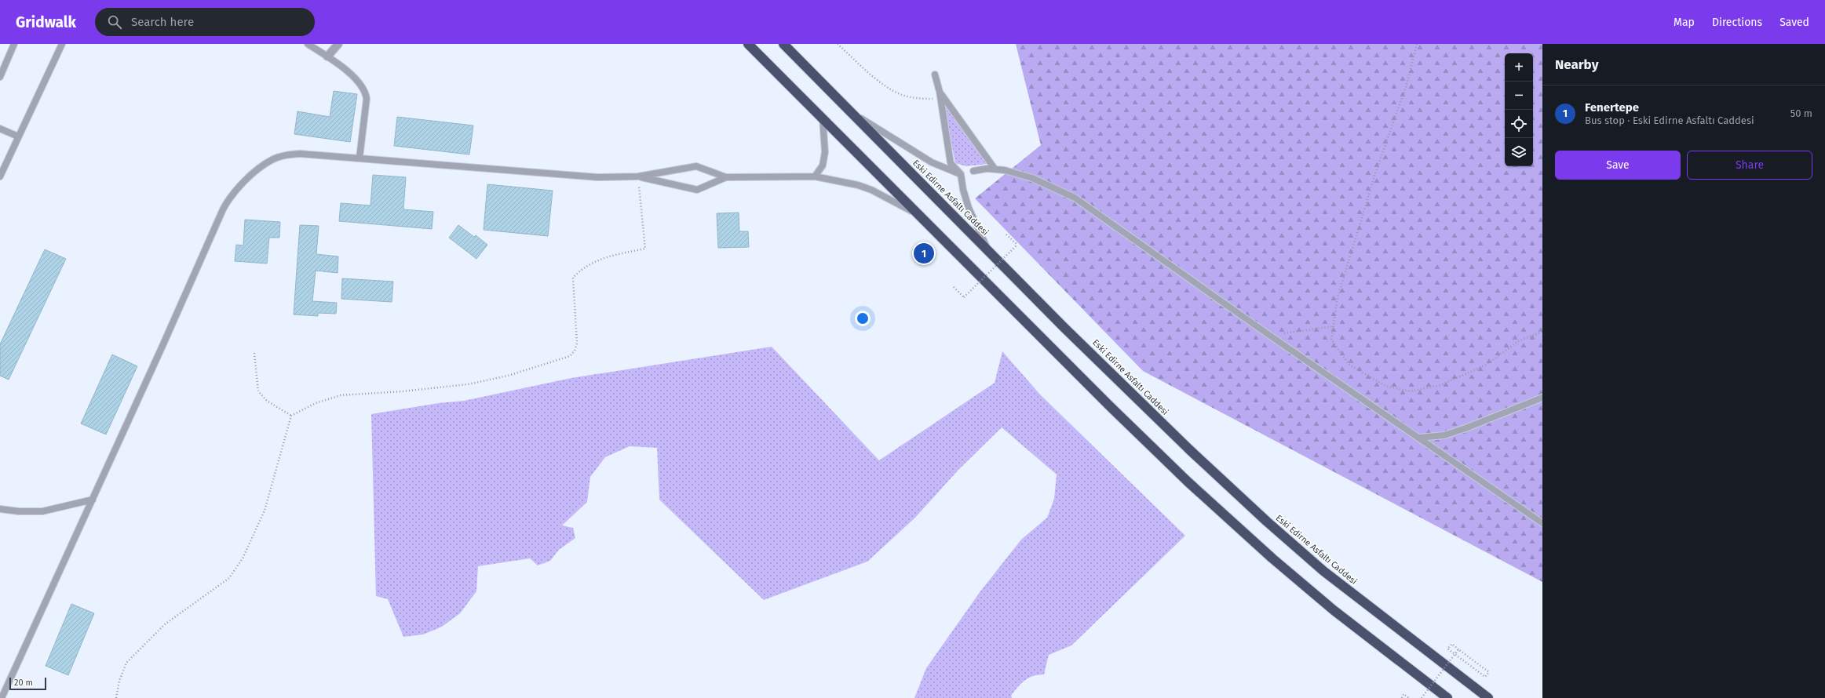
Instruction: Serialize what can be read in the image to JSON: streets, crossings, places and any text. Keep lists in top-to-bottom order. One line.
{"streets":{"highway":["Eski Edirne Asfaltı Caddesi"]},"scale_bar":"20 m","page":{"header":"Gridwalk","search":"Search here","nav":["Map","Directions","Saved"],"heading":"Nearby","map_buttons":["+","−"],"list":[{"mark":"1","name":"Fenertepe","note":"Bus stop · Eski Edirne Asfaltı Caddesi","value":"50 m"}],"buttons":["Save","Share"],"pins":"1","scale":"20 m"}}
